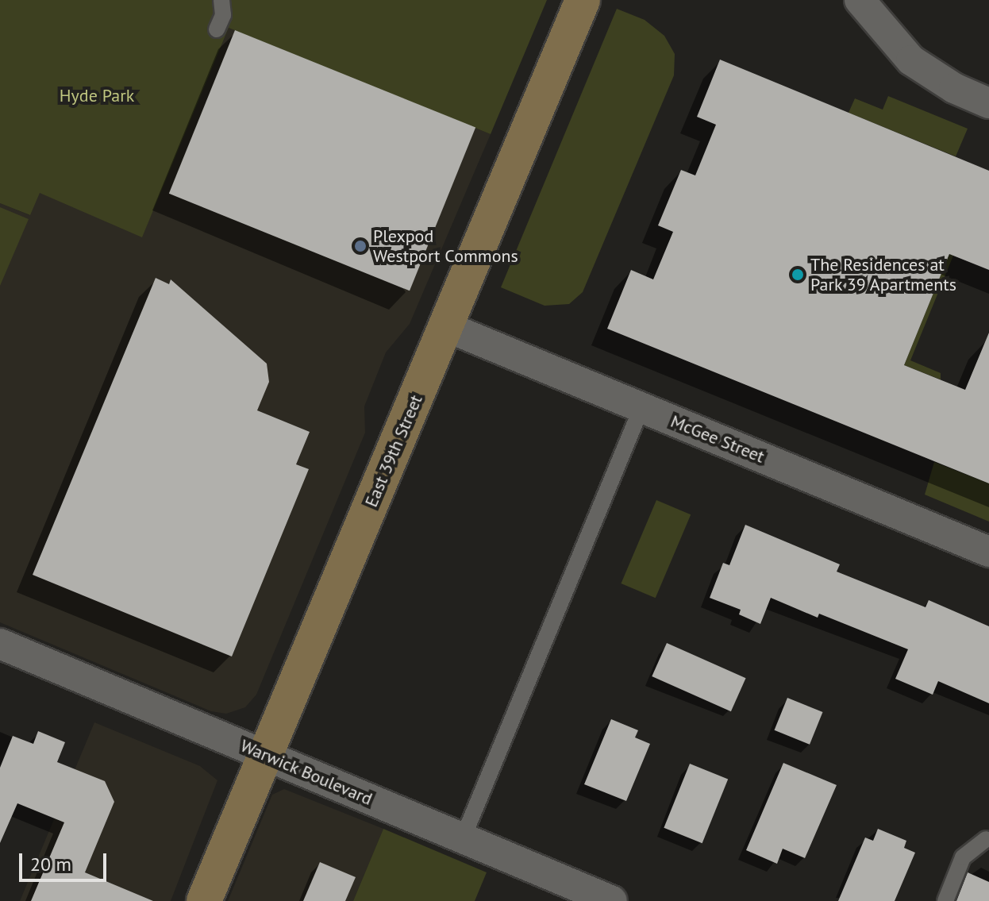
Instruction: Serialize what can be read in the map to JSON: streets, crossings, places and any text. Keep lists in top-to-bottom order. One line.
{"streets":{"main road":["East 39th Street"],"street":["McGee Street","Warwick Boulevard"]},"crossings":[["McGee Street","East 39th Street"],["East 39th Street","Warwick Boulevard"]],"parks":["Hyde Park"],"places":["Plexpod Westport Commons","The Residences at Park 39 Apartments"],"scale_bar":"20 m"}
